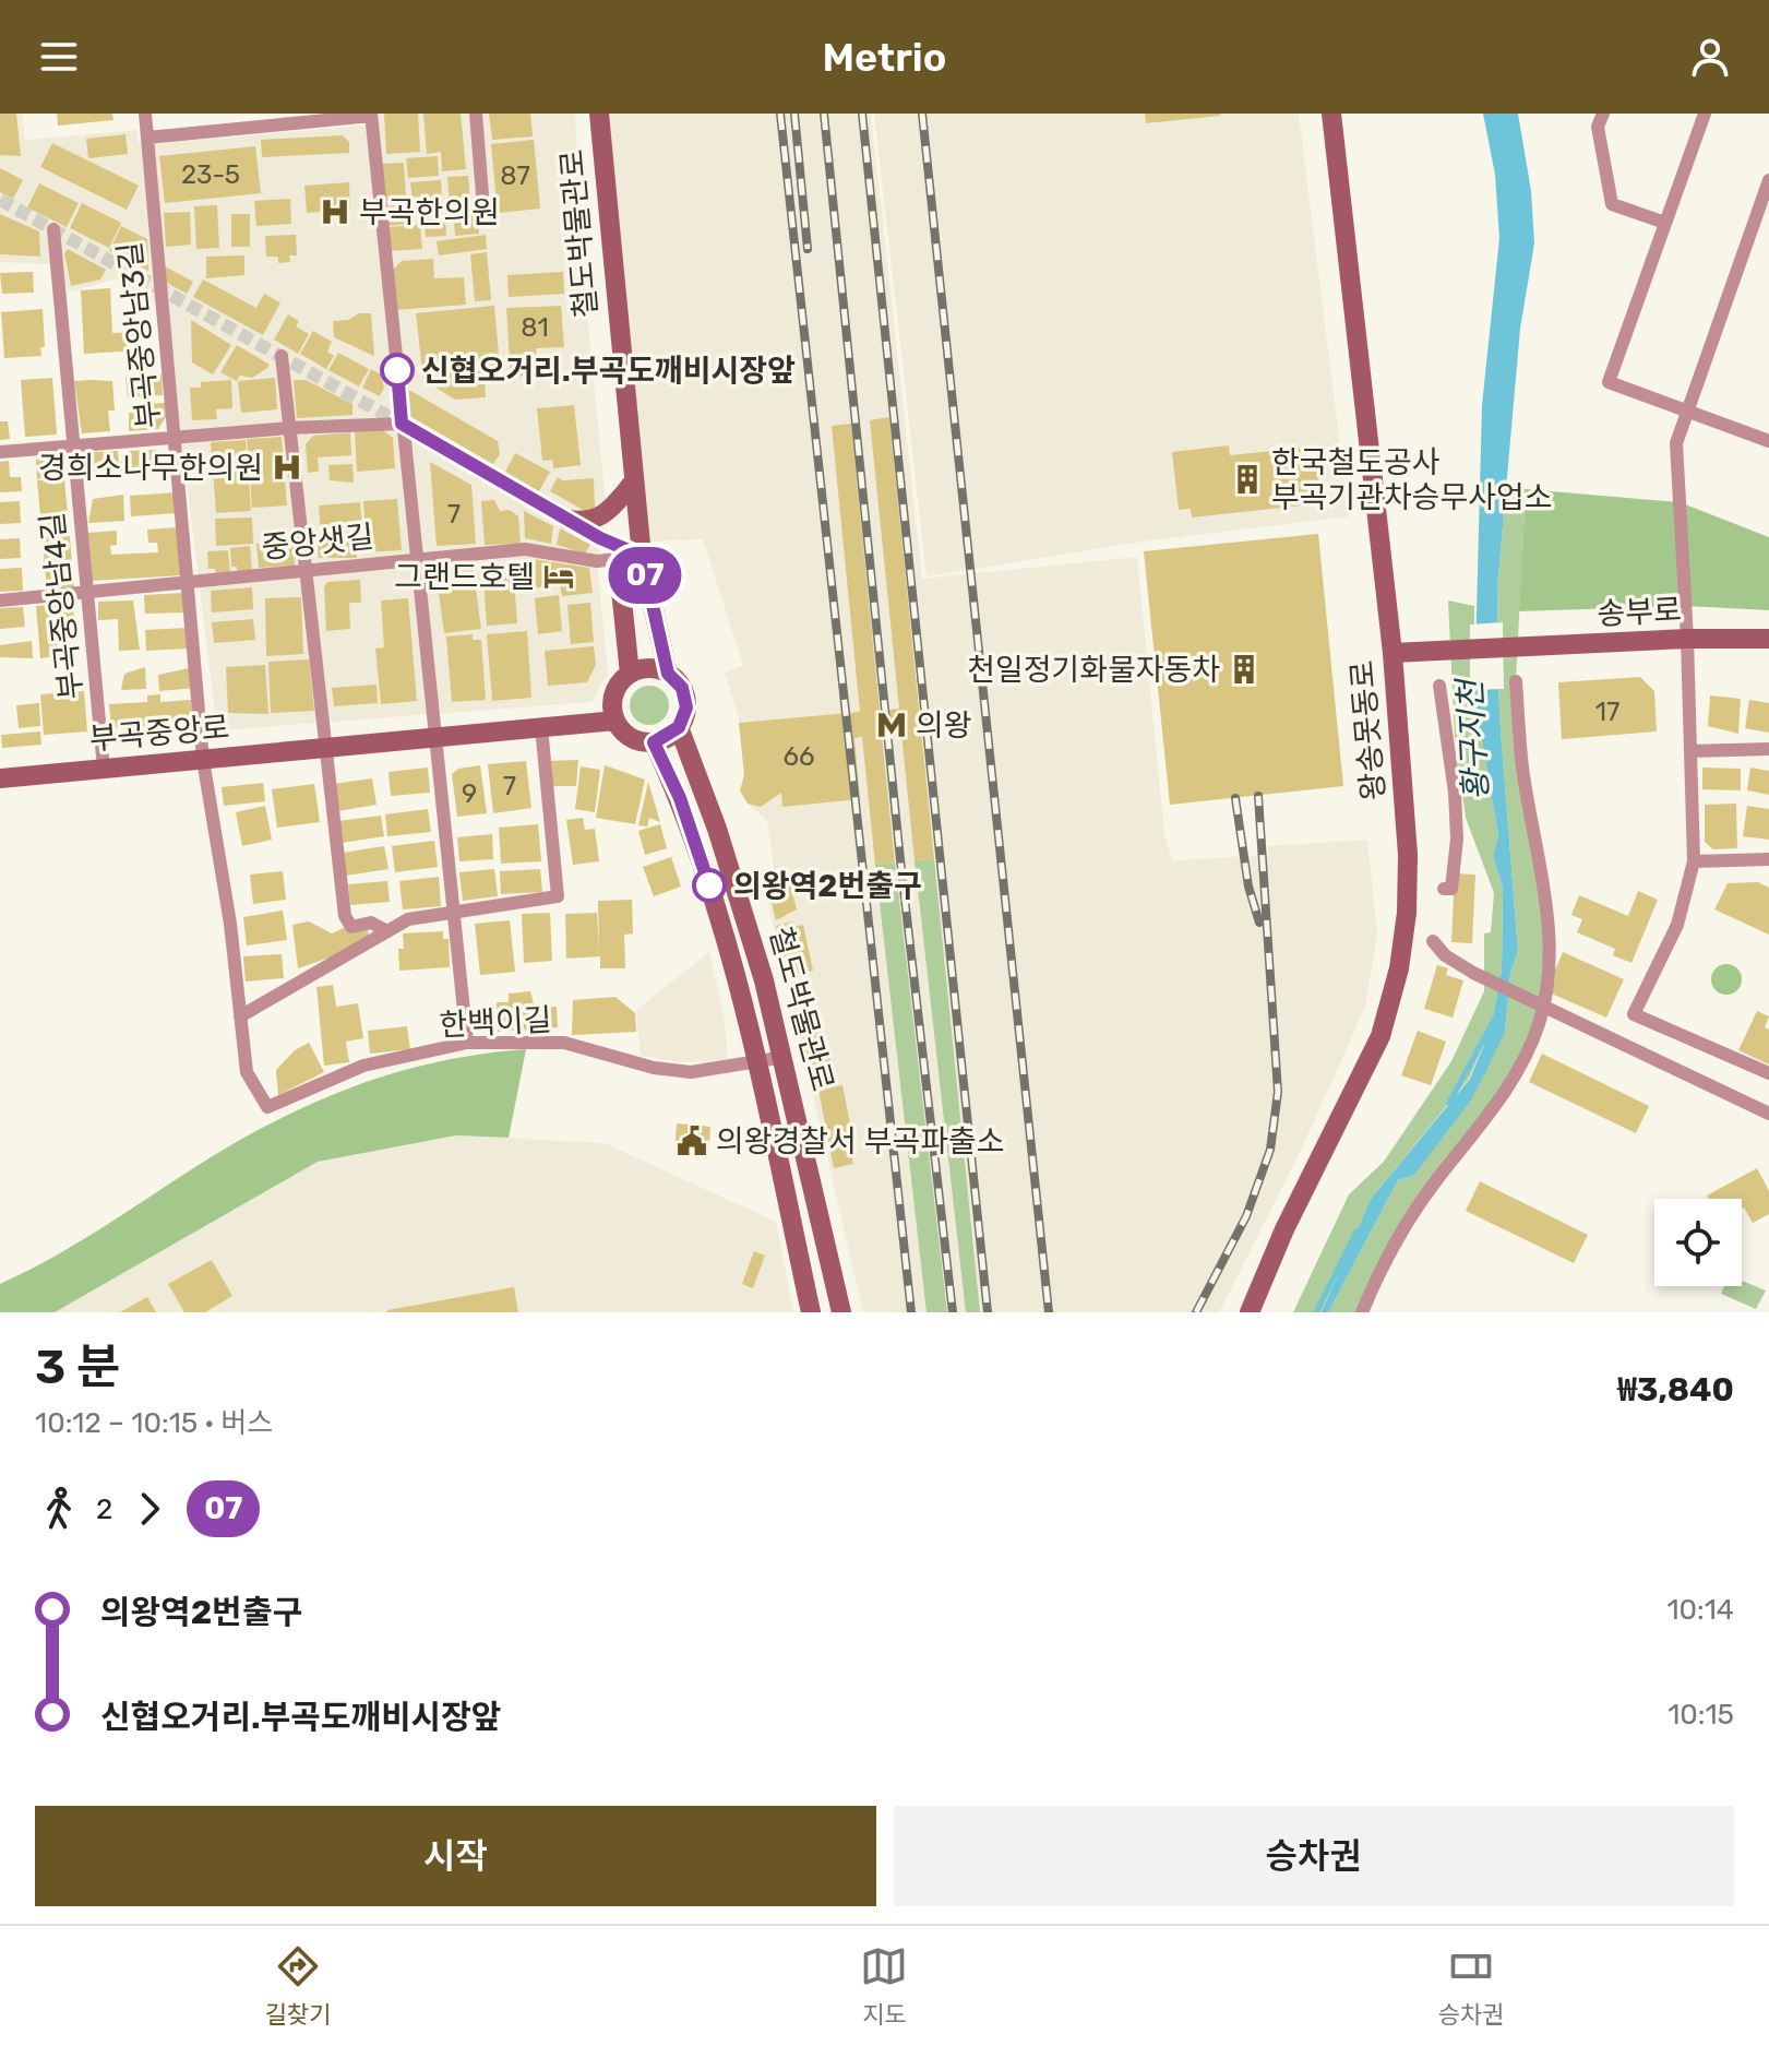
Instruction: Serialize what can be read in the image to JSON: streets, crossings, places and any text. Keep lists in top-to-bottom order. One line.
{"streets":{"street":["철도박물관로","부곡중앙남3길","중앙샛길","부곡중앙남4길","송부로","왕송못동로","부곡중앙로","한백이길"]},"crossings":[["철도박물관로","중앙샛길"],["철도박물관로","부곡중앙로"],["철도박물관로","한백이길"],["부곡중앙남3길","중앙샛길"],["부곡중앙남3길","부곡중앙로"],["부곡중앙남3길","한백이길"],["중앙샛길","부곡중앙남4길"],["부곡중앙남4길","부곡중앙로"],["송부로","왕송못동로"]],"water":["황구지천"],"places":{"hospital":["부곡한의원","경희소나무한의원"],"other":["신협오거리.부곡도깨비시장앞","의왕역2번출구"],"building":["한국철도공사 부곡기관차승무사업소","천일정기화물자동차"],"hotel":["그랜드호텔"],"metro station":["의왕"],"public building":["의왕경찰서 부곡파출소"]},"lines":["bus line 07"],"house_numbers":["23-5","87","81","7","17","66","7","9"],"page":{"header":"Metrio","on_map":"07","heading":["3 분","10:12 – 10:15 · 버스","₩3,840"],"legs":["2","07"],"list":[{"name":"의왕역2번출구","value":"10:14"},{"name":"신협오거리.부곡도깨비시장앞","value":"10:15"}],"buttons":["시작","승차권"],"tabs":["길찾기","지도","승차권"]}}
